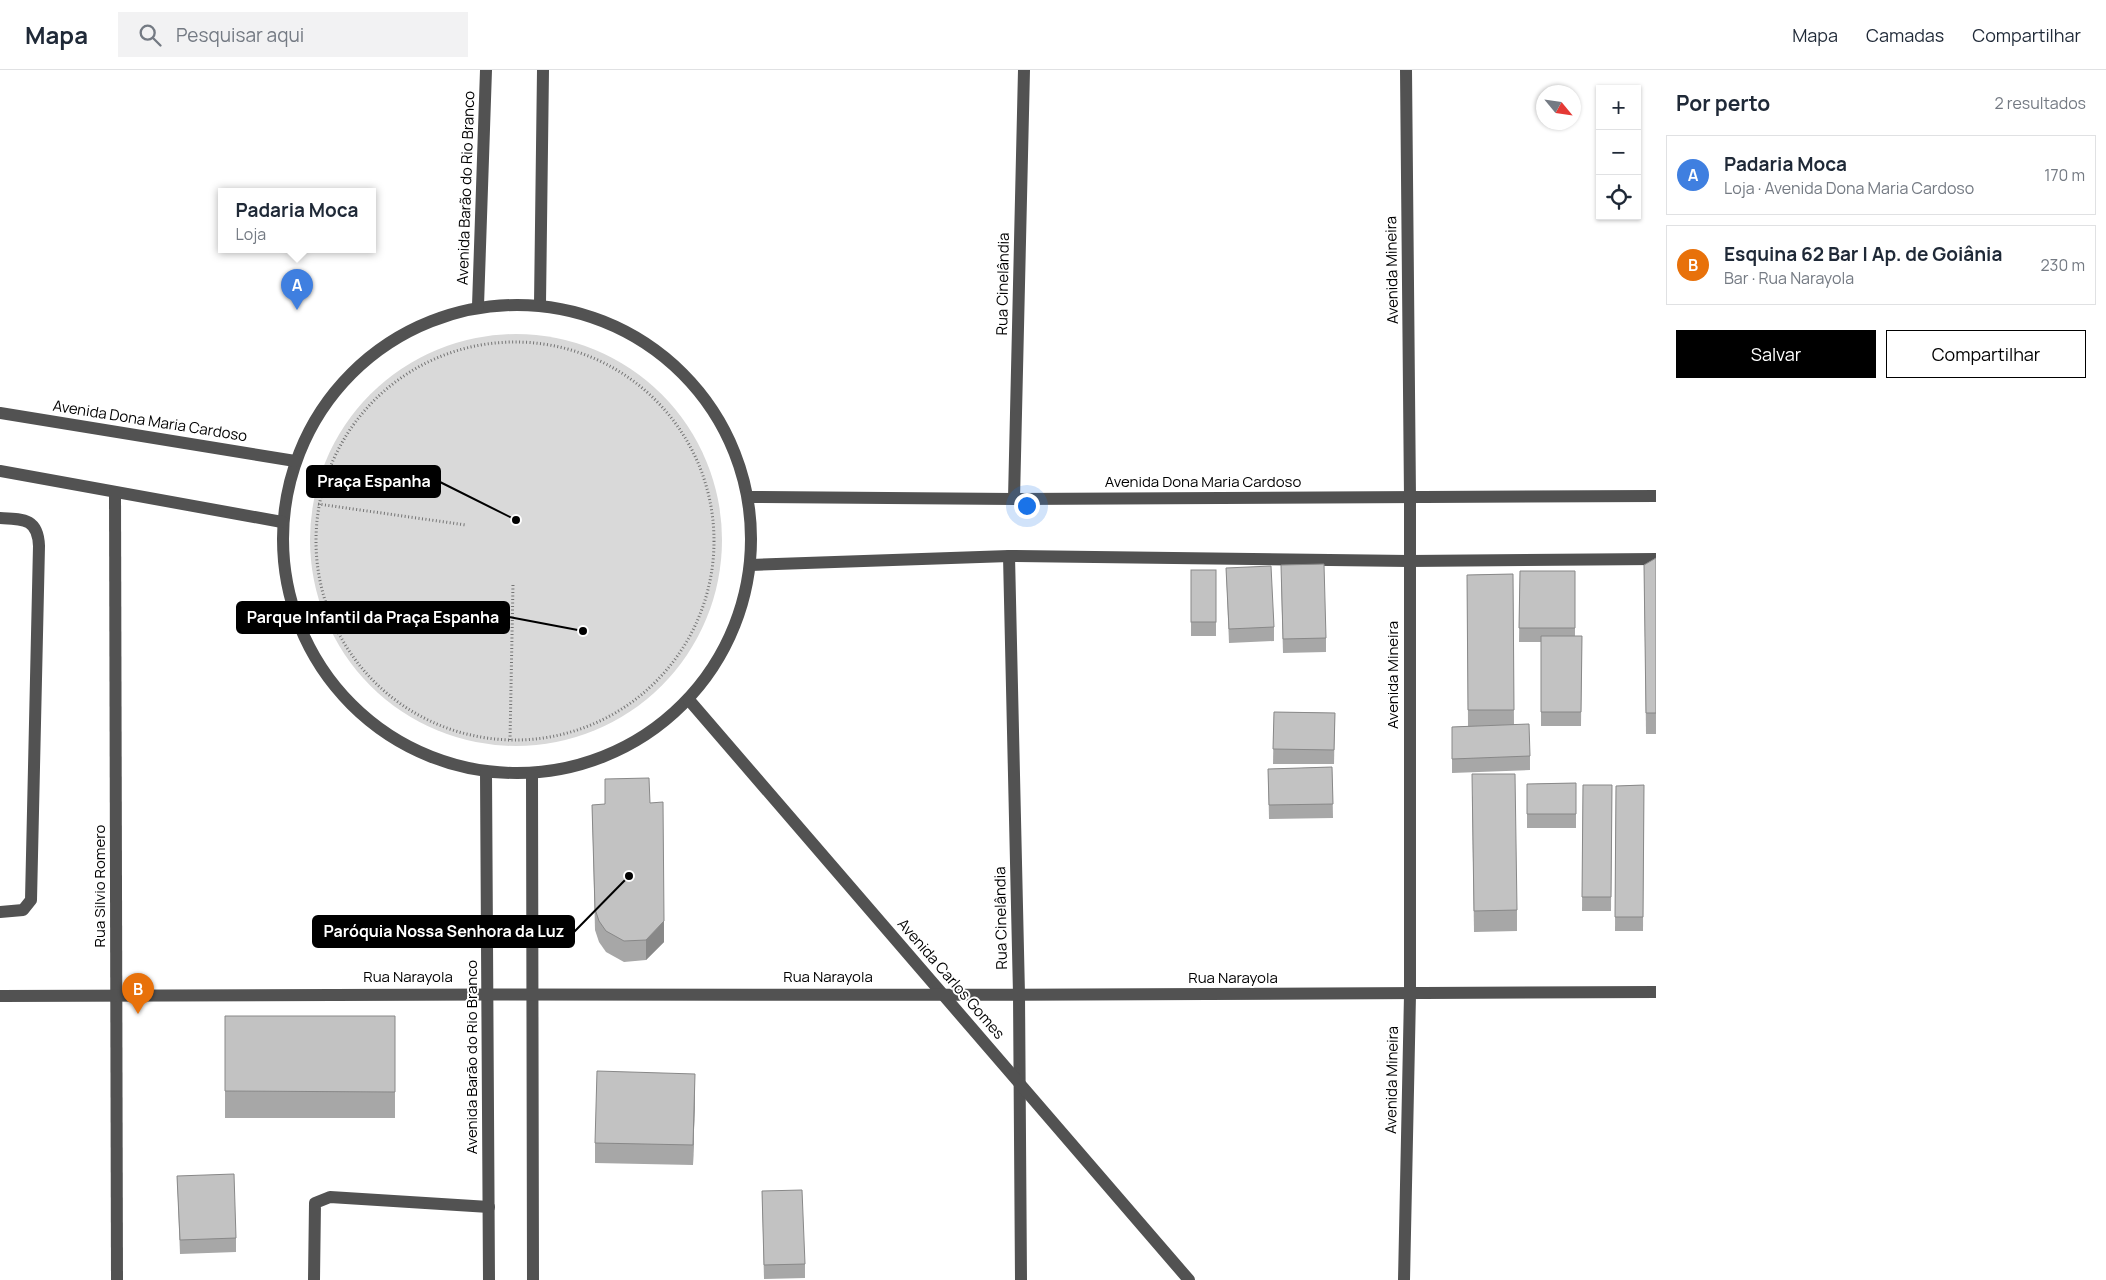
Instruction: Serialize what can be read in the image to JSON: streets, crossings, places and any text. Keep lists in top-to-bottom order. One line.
{"streets":{"street":["Avenida Barão do Rio Branco","Avenida Mineira","Rua Cinelândia","Avenida Dona Maria Cardoso","Rua Silvio Romero","Rua Narayola","Avenida Carlos Gomes"]},"crossings":[["Avenida Barão do Rio Branco","Rua Narayola"],["Avenida Mineira","Avenida Dona Maria Cardoso"],["Avenida Mineira","Rua Narayola"],["Rua Cinelândia","Avenida Dona Maria Cardoso"],["Rua Cinelândia","Rua Narayola"],["Rua Cinelândia","Avenida Carlos Gomes"],["Rua Silvio Romero","Rua Narayola"],["Rua Narayola","Avenida Carlos Gomes"]],"places":["Praça Espanha","Parque Infantil da Praça Espanha","Paróquia Nossa Senhora da Luz"],"north":"bottom right","page":{"header":"Mapa","search":"Pesquisar aqui","nav":["Mapa","Camadas","Compartilhar"],"heading":["Por perto","2 resultados"],"map_buttons":["+","−"],"list":[{"mark":"A","name":"Padaria Moca","note":"Loja · Avenida Dona Maria Cardoso","value":"170 m"},{"mark":"B","name":"Esquina 62 Bar | Ap. de Goiânia","note":"Bar · Rua Narayola","value":"230 m"}],"popup":["Padaria Moca","Loja"],"pins":["A","B"],"buttons":["Salvar","Compartilhar"]}}
